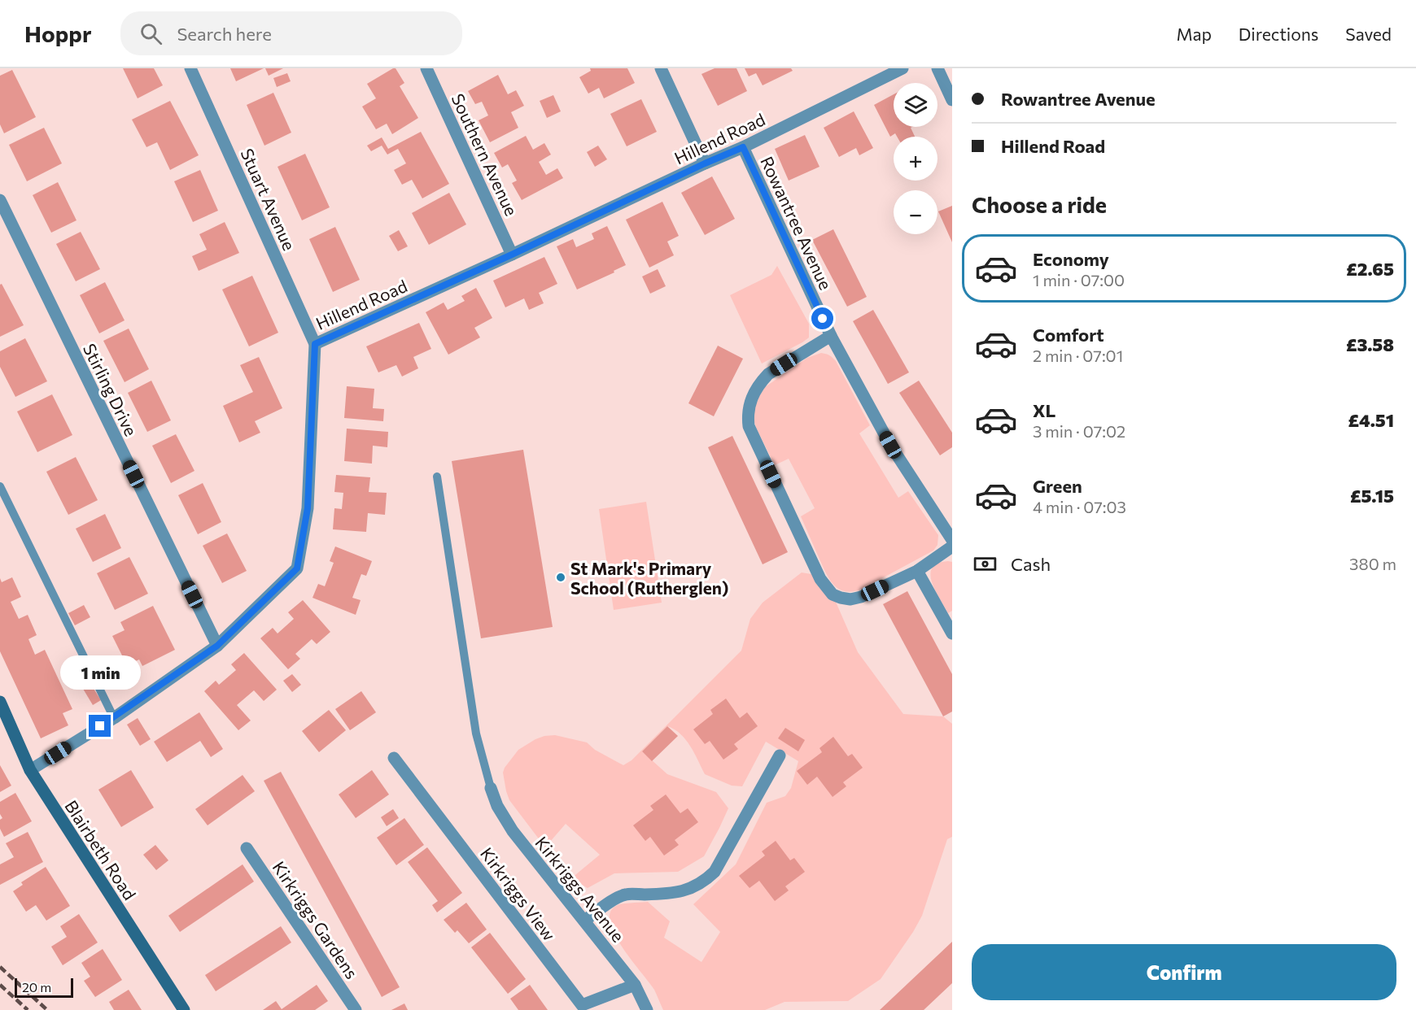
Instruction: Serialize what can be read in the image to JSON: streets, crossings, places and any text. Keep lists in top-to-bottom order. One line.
{"streets":{"main road":["Blairbeth Road"],"street":["Hillend Road","Southern Avenue","Stuart Avenue","Rowantree Avenue","Stirling Drive","Kirkriggs Avenue","Kirkriggs View","Kirkriggs Gardens"]},"crossings":[["Hillend Road","Southern Avenue"],["Hillend Road","Stuart Avenue"],["Hillend Road","Rowantree Avenue"],["Hillend Road","Stirling Drive"],["Hillend Road","Blairbeth Road"],["Kirkriggs Avenue","Kirkriggs View"]],"places":["St Mark's Primary School (Rutherglen)"],"scale_bar":"20 m","page":{"header":"Hoppr","search":"Search here","nav":["Map","Directions","Saved"],"banner":["Rowantree Avenue","Hillend Road"],"map_buttons":["+","−"],"heading":"Choose a ride","list":[{"name":"Economy","note":"1 min · 07:00","value":"£2.65"},{"name":"Comfort","note":"2 min · 07:01","value":"£3.58"},{"name":"XL","note":"3 min · 07:02","value":"£4.51"},{"name":"Green","note":"4 min · 07:03","value":"£5.15"}],"pay":["Cash","380 m"],"bubble":"1 min","buttons":"Confirm","scale":"20 m"}}
